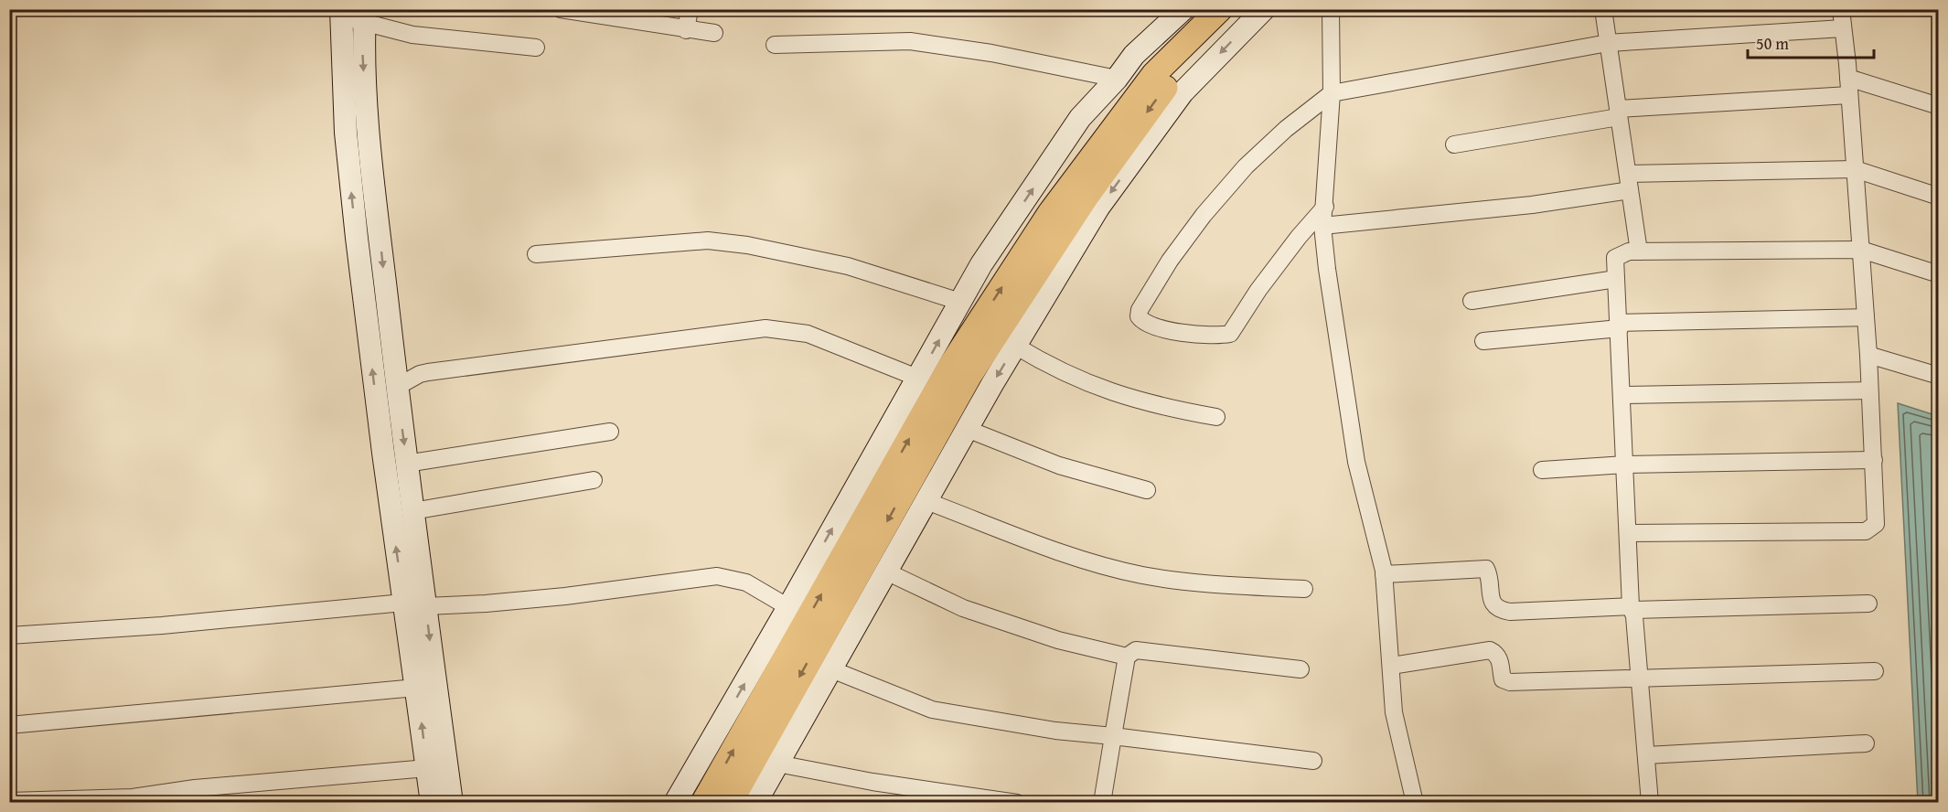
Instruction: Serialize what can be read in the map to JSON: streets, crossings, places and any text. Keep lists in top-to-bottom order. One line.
{"scale_bar":"50 m"}
